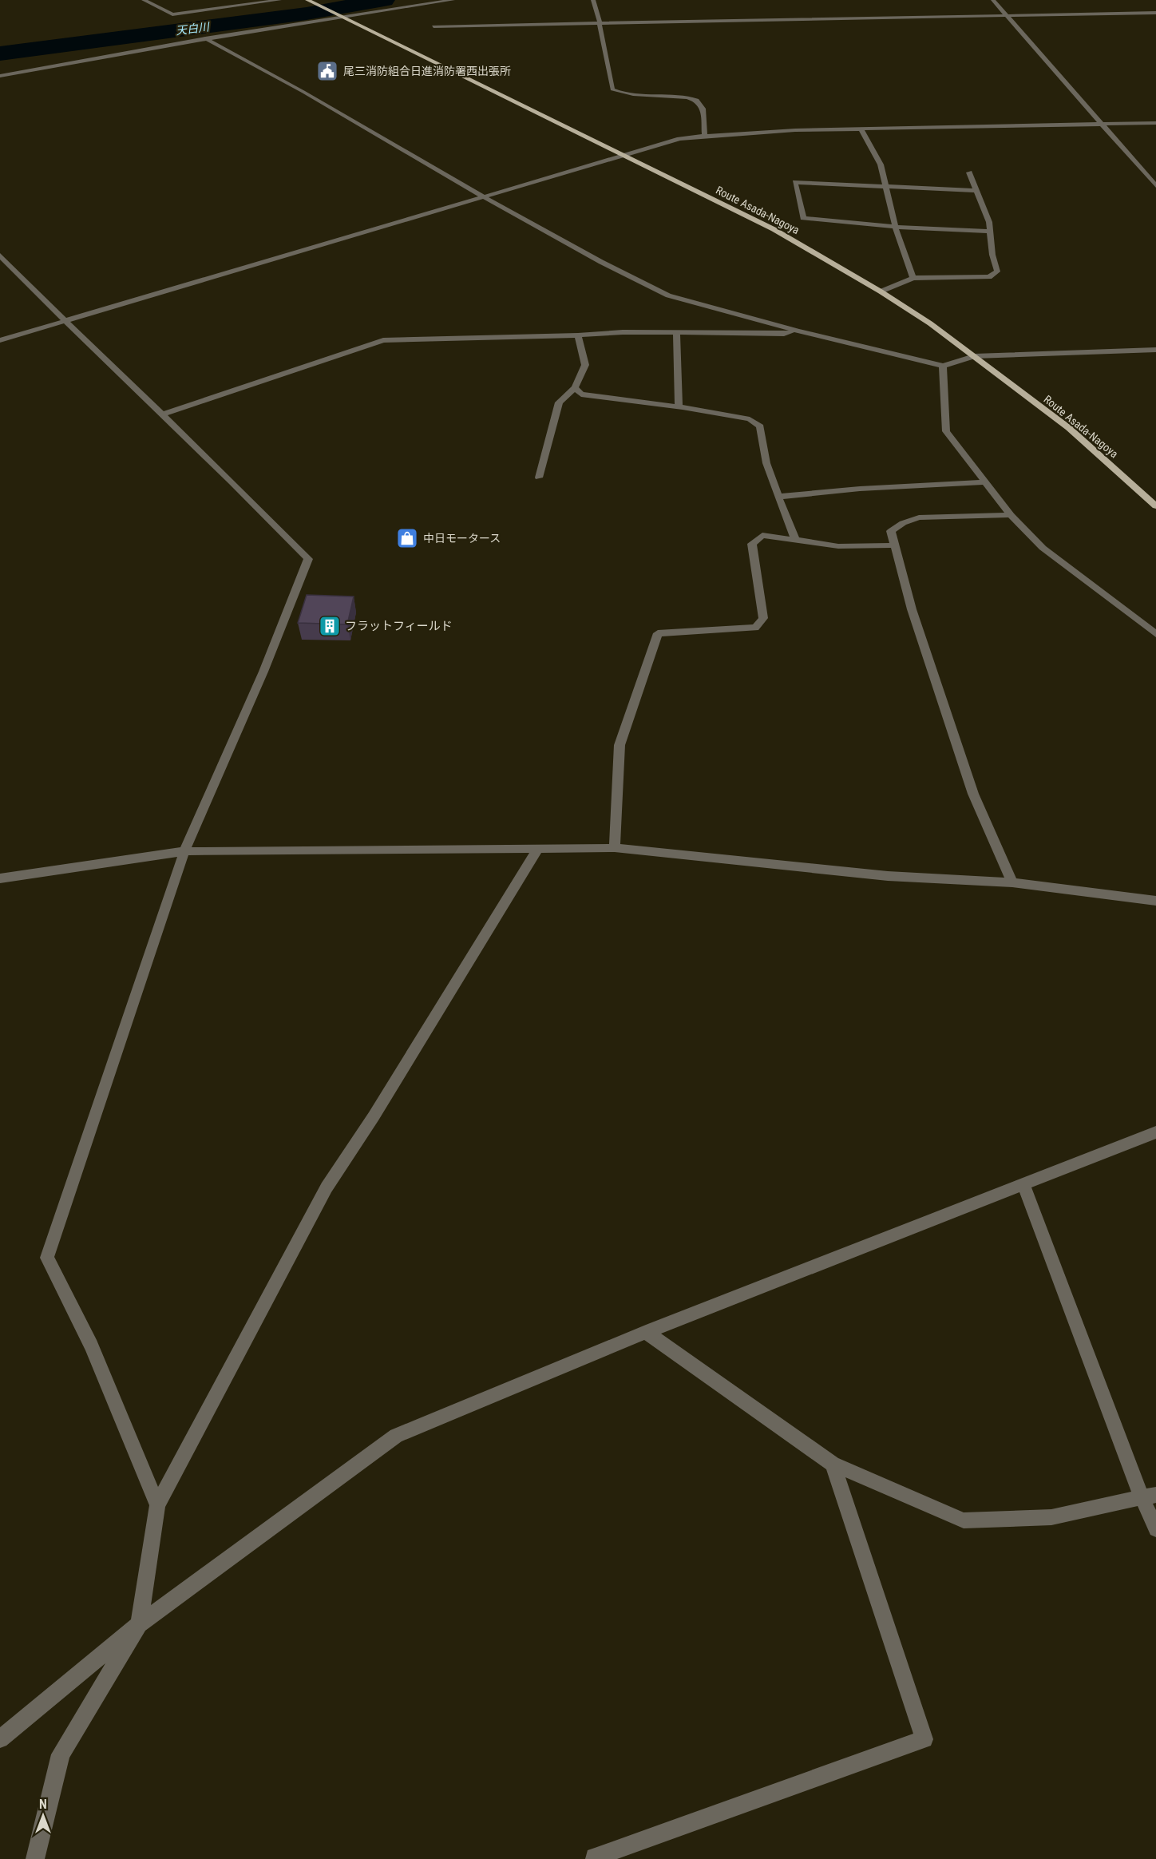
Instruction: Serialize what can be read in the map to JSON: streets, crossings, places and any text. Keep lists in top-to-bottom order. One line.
{"streets":{"main road":["Route Asada-Nagoya"]},"water":["天白川"],"places":{"public building":["尾三消防組合日進消防署西出張所"],"shop":["中日モータース"],"building":["フラットフィールド"]},"north":"top"}
